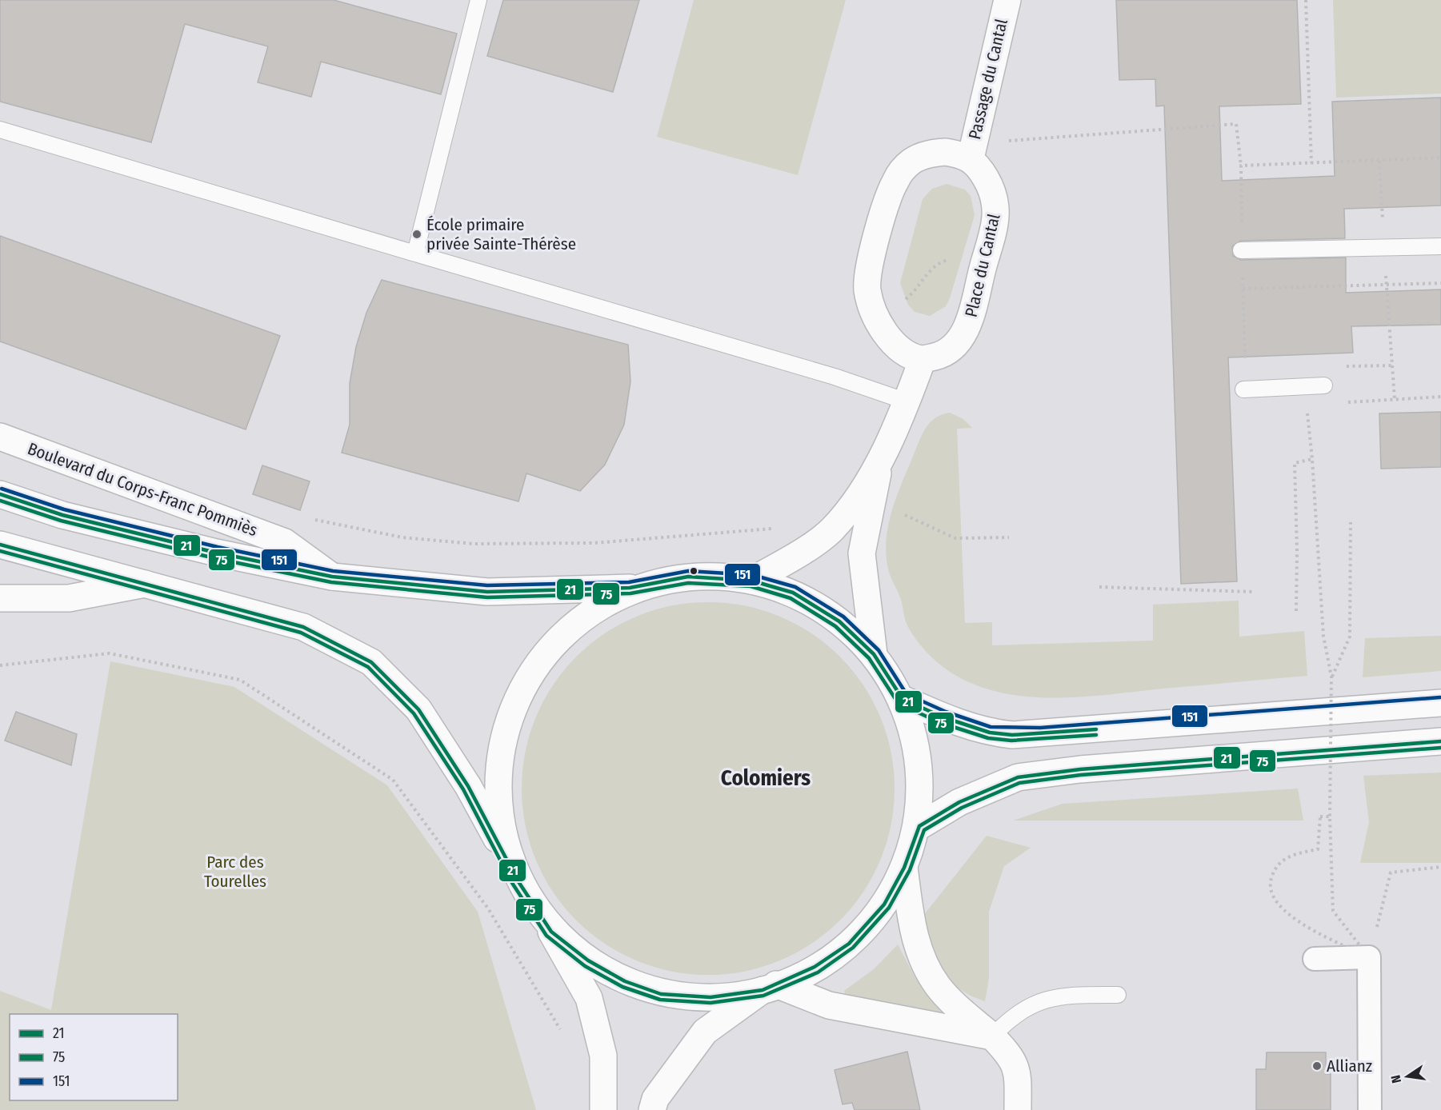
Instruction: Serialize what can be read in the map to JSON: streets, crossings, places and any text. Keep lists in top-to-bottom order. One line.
{"streets":{"main road":["Passage du Cantal","Place du Cantal","Boulevard du Corps-Franc Pommiès"]},"crossings":[["Passage du Cantal","Place du Cantal"]],"districts":["Colomiers"],"parks":["Parc des Tourelles"],"places":["École primaire privée Sainte-Thérèse","Allianz"],"lines":["transit line 151","transit line 21","transit line 75"],"legend":["21","75","151"],"north":"left"}
